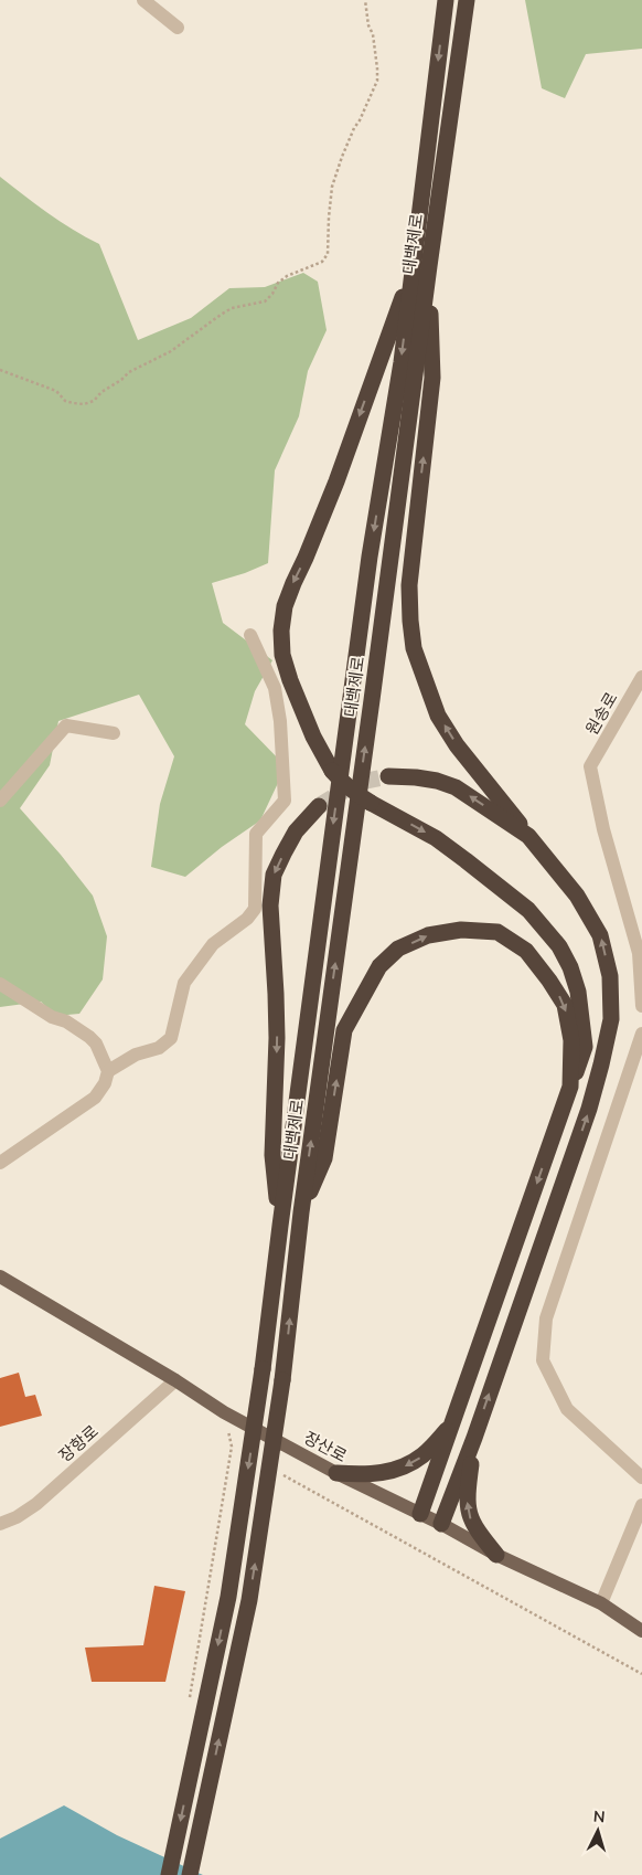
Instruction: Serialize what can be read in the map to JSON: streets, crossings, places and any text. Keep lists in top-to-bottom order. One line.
{"streets":{"highway":["대백제로"],"main road":["장산로"],"street":["원송로","장항로"]},"crossings":[["장항로","장산로"]],"north":"top"}
